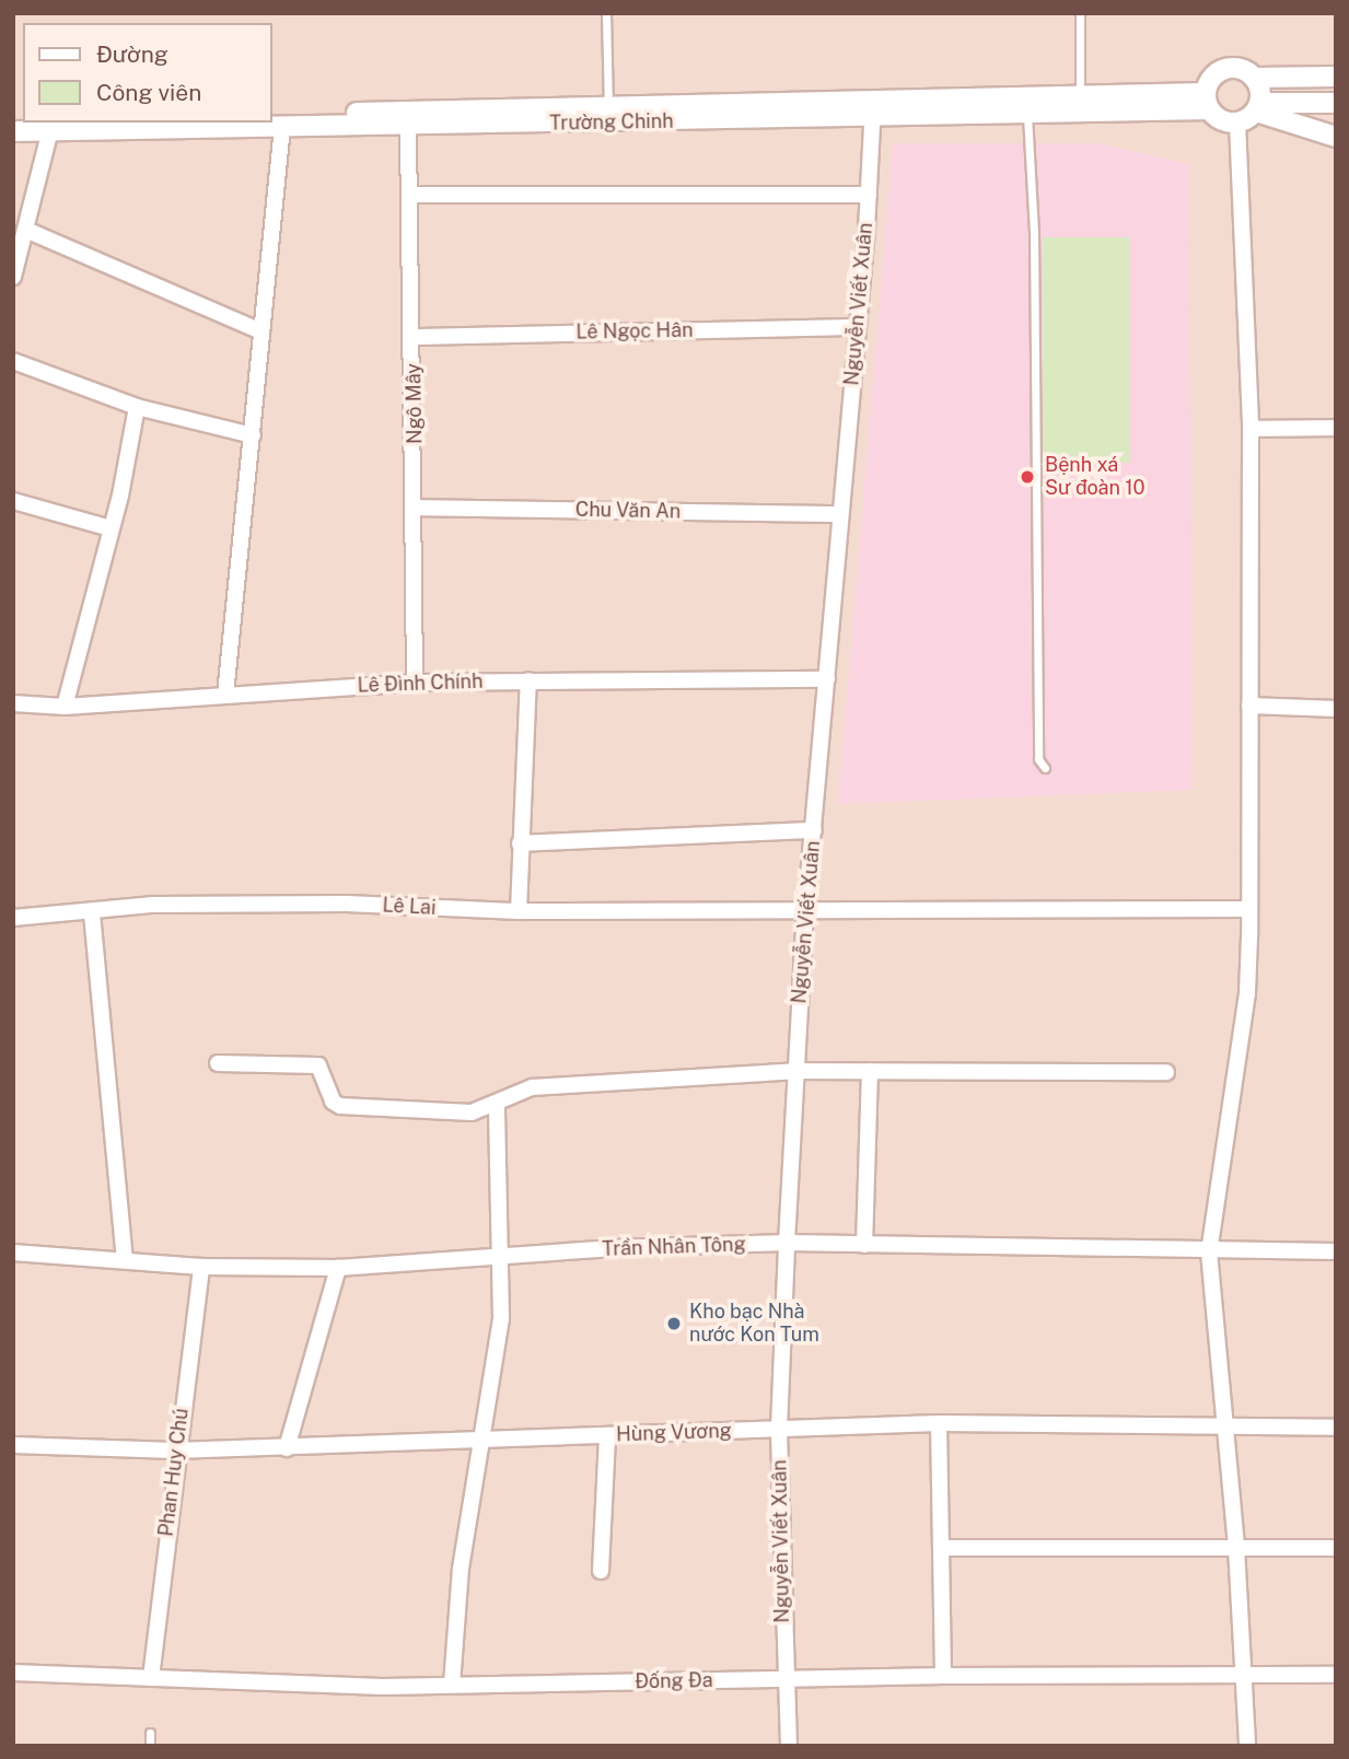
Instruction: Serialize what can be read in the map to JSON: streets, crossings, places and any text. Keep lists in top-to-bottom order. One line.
{"streets":{"street":["Trường Chinh","Nguyễn Viết Xuân","Lê Ngọc Hân","Ngô Mây","Chu Văn An","Lê Đình Chính","Lê Lai","Trần Nhân Tông","Hùng Vương","Phan Huy Chú","Đống Đa"]},"crossings":[["Trường Chinh","Nguyễn Viết Xuân"],["Trường Chinh","Ngô Mây"],["Nguyễn Viết Xuân","Lê Ngọc Hân"],["Nguyễn Viết Xuân","Chu Văn An"],["Nguyễn Viết Xuân","Lê Đình Chính"],["Nguyễn Viết Xuân","Lê Lai"],["Nguyễn Viết Xuân","Trần Nhân Tông"],["Nguyễn Viết Xuân","Hùng Vương"],["Nguyễn Viết Xuân","Đống Đa"],["Lê Ngọc Hân","Ngô Mây"],["Ngô Mây","Chu Văn An"],["Ngô Mây","Lê Đình Chính"],["Trần Nhân Tông","Phan Huy Chú"],["Hùng Vương","Phan Huy Chú"],["Phan Huy Chú","Đống Đa"]],"places":["Bệnh xá Sư đoàn 10","Kho bạc Nhà nước Kon Tum"],"legend":["Đường","Công viên"]}
